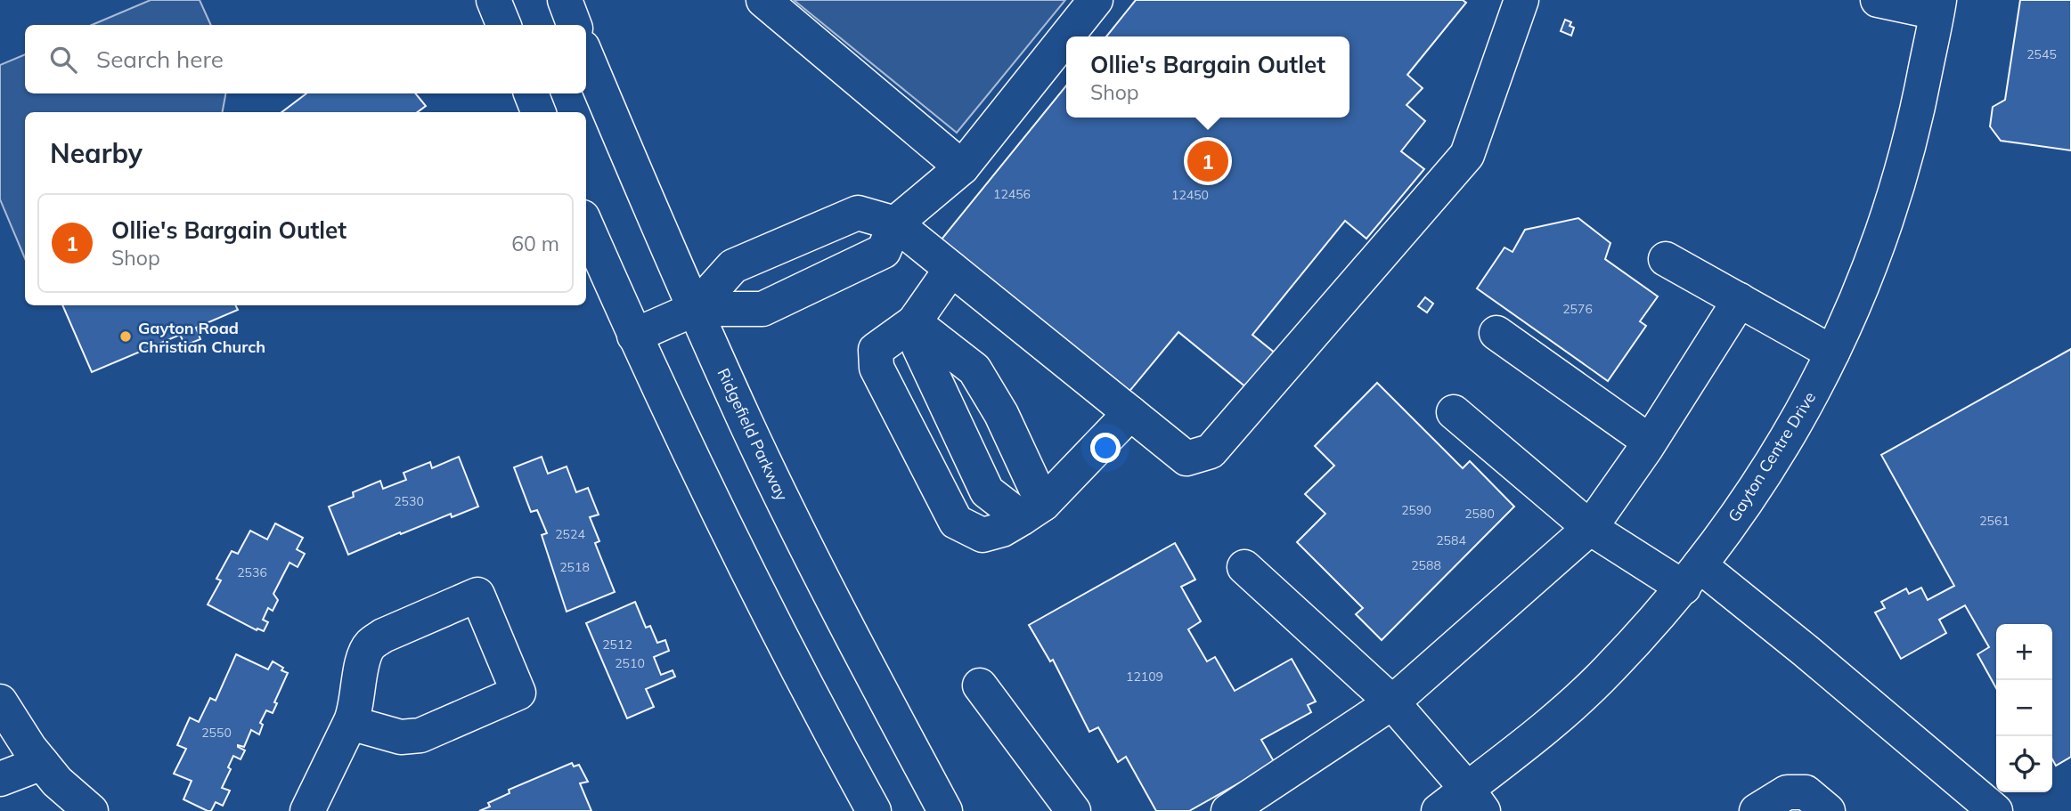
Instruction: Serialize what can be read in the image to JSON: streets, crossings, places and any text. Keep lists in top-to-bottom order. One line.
{"streets":{"street":["Ridgefield Parkway","Gayton Centre Drive"]},"places":["Gayton Road Christian Church"],"house_numbers":["2545","12456","12450","2576","2530","2590","2580","2561","2524","2584","2588","2518","2536","2512","2510","12109","2550"],"page":{"search":"Search here","popup":["Ollie's Bargain Outlet","Shop"],"heading":"Nearby","pins":"1","list":[{"mark":"1","name":"Ollie's Bargain Outlet","note":"Shop","value":"60 m"}],"map_buttons":["+","−"]}}
